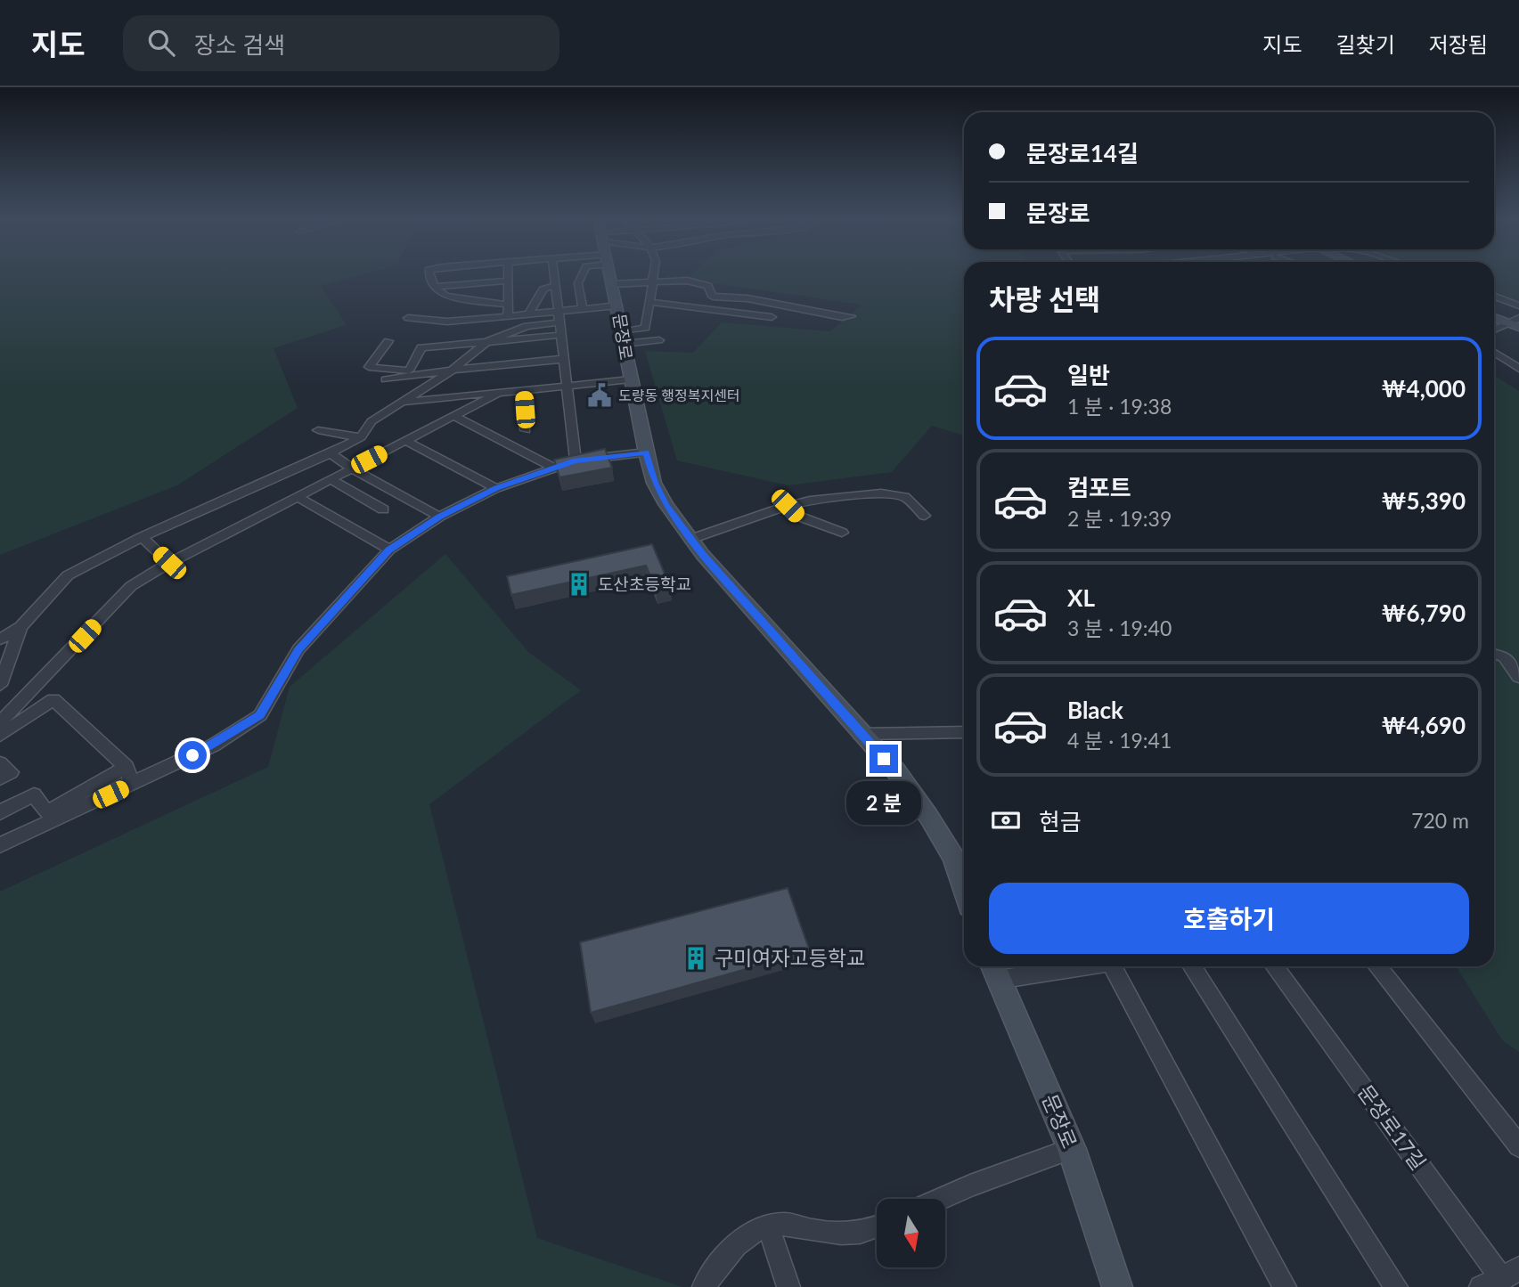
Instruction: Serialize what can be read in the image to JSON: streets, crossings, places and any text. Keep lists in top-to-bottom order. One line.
{"streets":{"street":["문장로","문장로17길"]},"places":{"public building":["도량동 행정복지센터"],"building":["도산초등학교","구미여자고등학교"]},"north":"bottom","page":{"header":"지도","search":"장소 검색","nav":["지도","길찾기","저장됨"],"banner":["문장로14길","문장로"],"heading":"차량 선택","list":[{"name":"일반","note":"1 분 · 19:38","value":"₩4,000"},{"name":"컴포트","note":"2 분 · 19:39","value":"₩5,390"},{"name":"XL","note":"3 분 · 19:40","value":"₩6,790"},{"name":"Black","note":"4 분 · 19:41","value":"₩4,690"}],"bubble":"2 분","pay":["현금","720 m"],"buttons":"호출하기"}}
